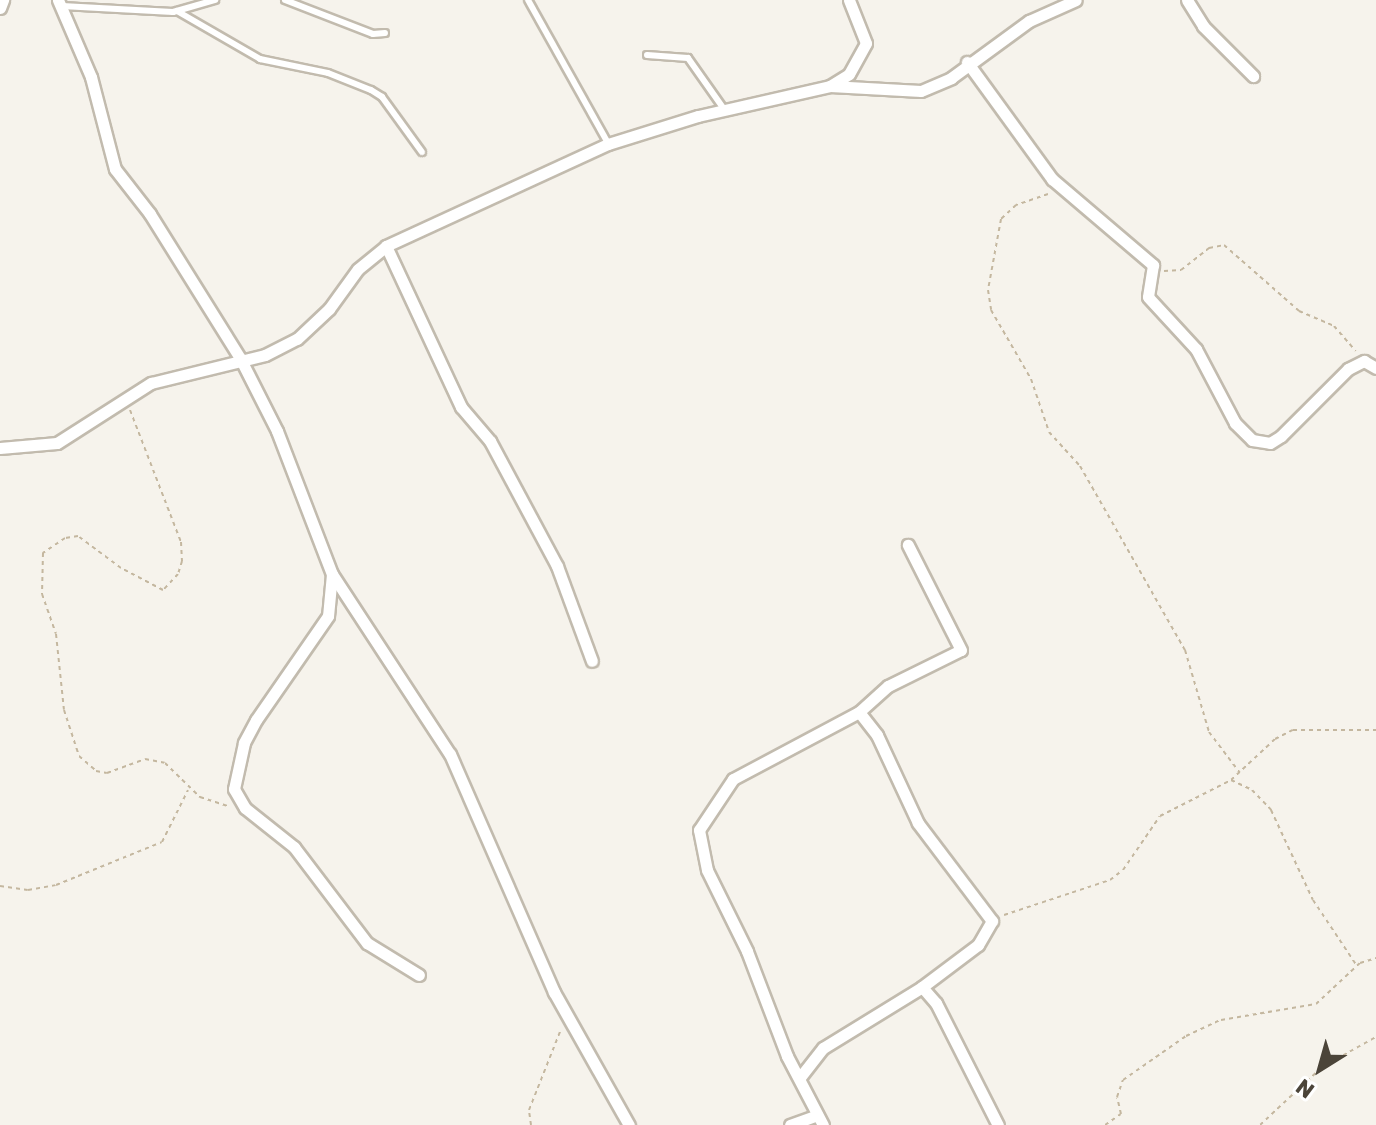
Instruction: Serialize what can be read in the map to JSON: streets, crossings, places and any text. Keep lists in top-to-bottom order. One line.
{"north":"bottom left"}
